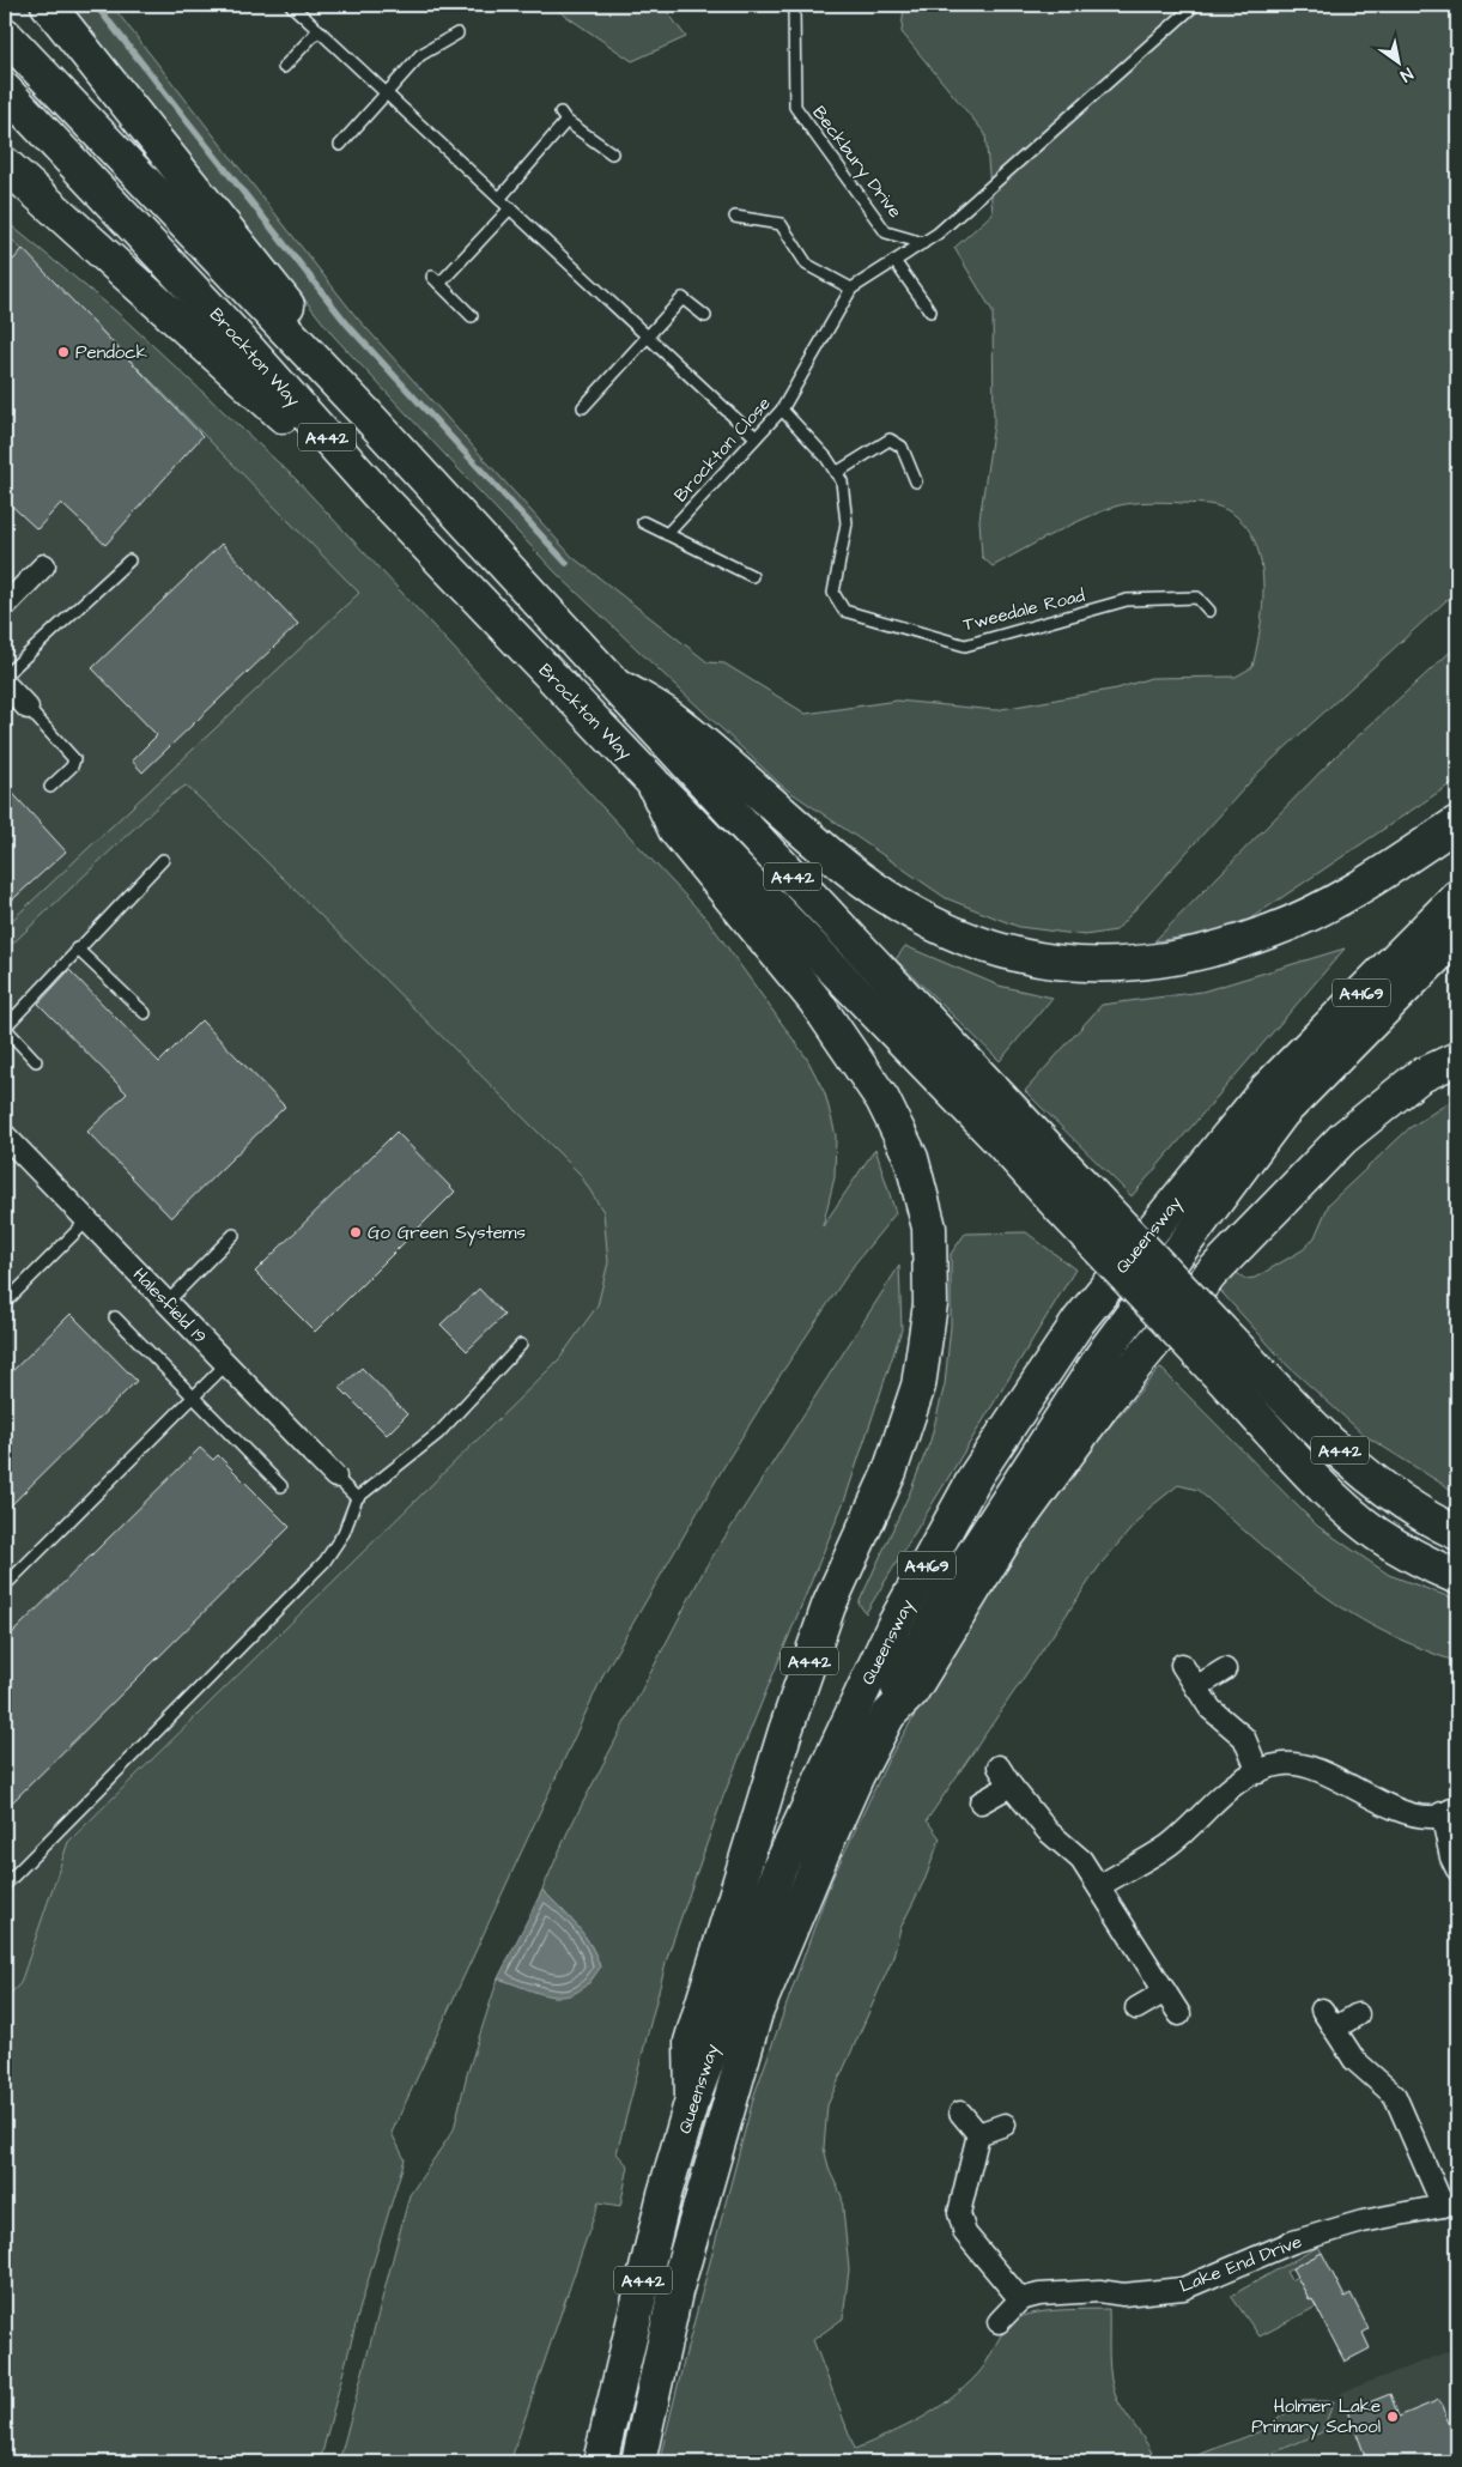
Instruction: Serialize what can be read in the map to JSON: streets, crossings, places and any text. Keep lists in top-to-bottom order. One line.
{"streets":{"main road":["Brockton Way","A442","A4169","Queensway"],"street":["Halesfield 19","Lake End Drive"],"lane":["Beckbury Drive","Brockton Close","Tweedale Road"]},"crossings":[["Brockton Way","A442"],["A442","Queensway"],["Brockton Close","Tweedale Road"]],"places":["Pendock","Go Green Systems","Holmer Lake Primary School"],"north":"bottom right"}
